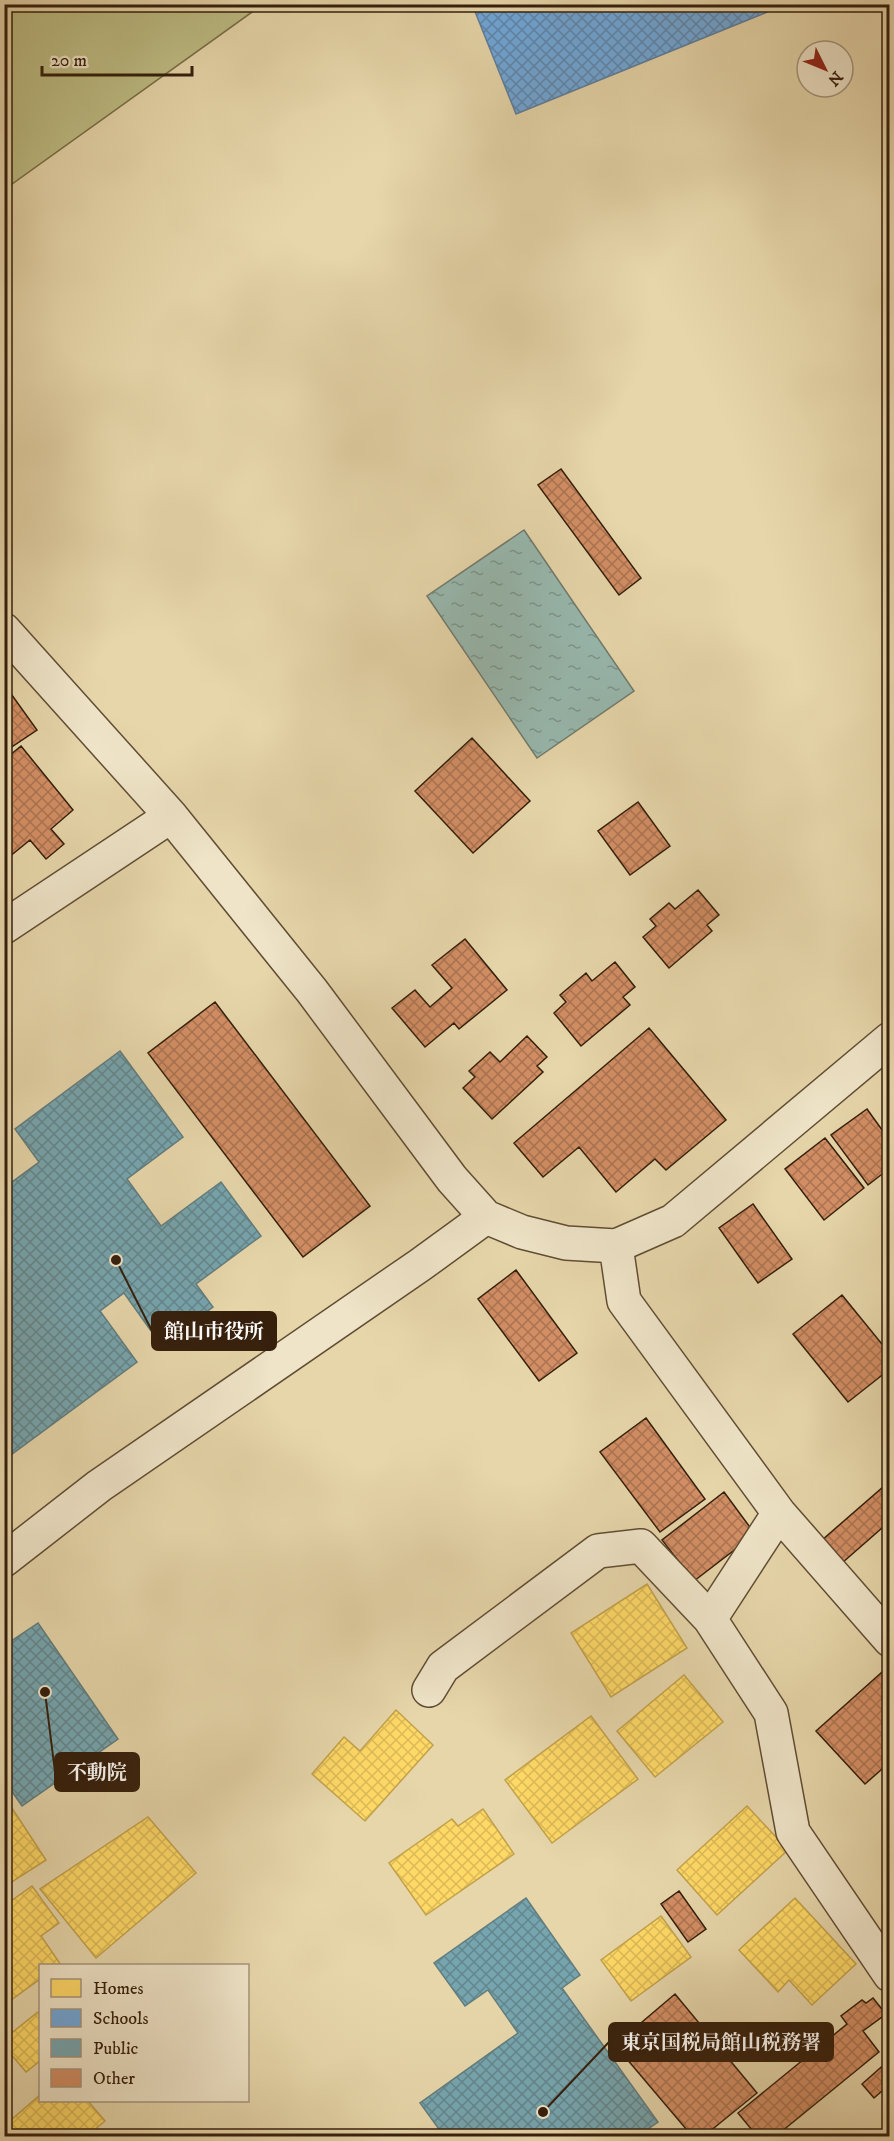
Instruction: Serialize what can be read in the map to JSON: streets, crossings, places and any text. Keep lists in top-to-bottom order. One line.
{"places":["館山市役所","不動院","東京国税局館山税務署"],"legend":["Homes","Schools","Public","Other"],"scale_bar":"20 m","north":"bottom right"}
